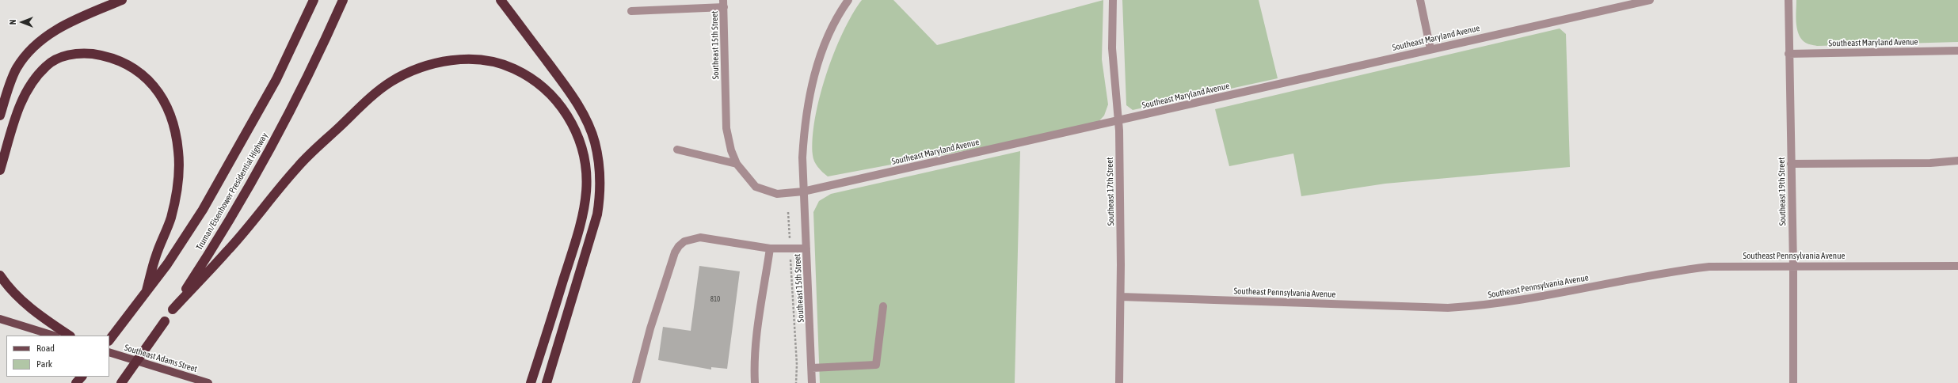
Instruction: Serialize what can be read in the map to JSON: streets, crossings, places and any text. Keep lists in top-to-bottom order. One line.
{"streets":{"highway":["Truman/Eisenhower Presidential Highway"],"main road":["Southeast Adams Street"],"street":["Southeast Maryland Avenue","Southeast 15th Street","Southeast 17th Street","Southeast 19th Street","Southeast Pennsylvania Avenue"]},"crossings":[["Southeast Maryland Avenue","Southeast 15th Street"],["Southeast Maryland Avenue","Southeast 17th Street"],["Southeast Maryland Avenue","Southeast 19th Street"],["Southeast 17th Street","Southeast Pennsylvania Avenue"],["Southeast 19th Street","Southeast Pennsylvania Avenue"]],"house_numbers":["810"],"legend":["Road","Park"],"north":"left"}
